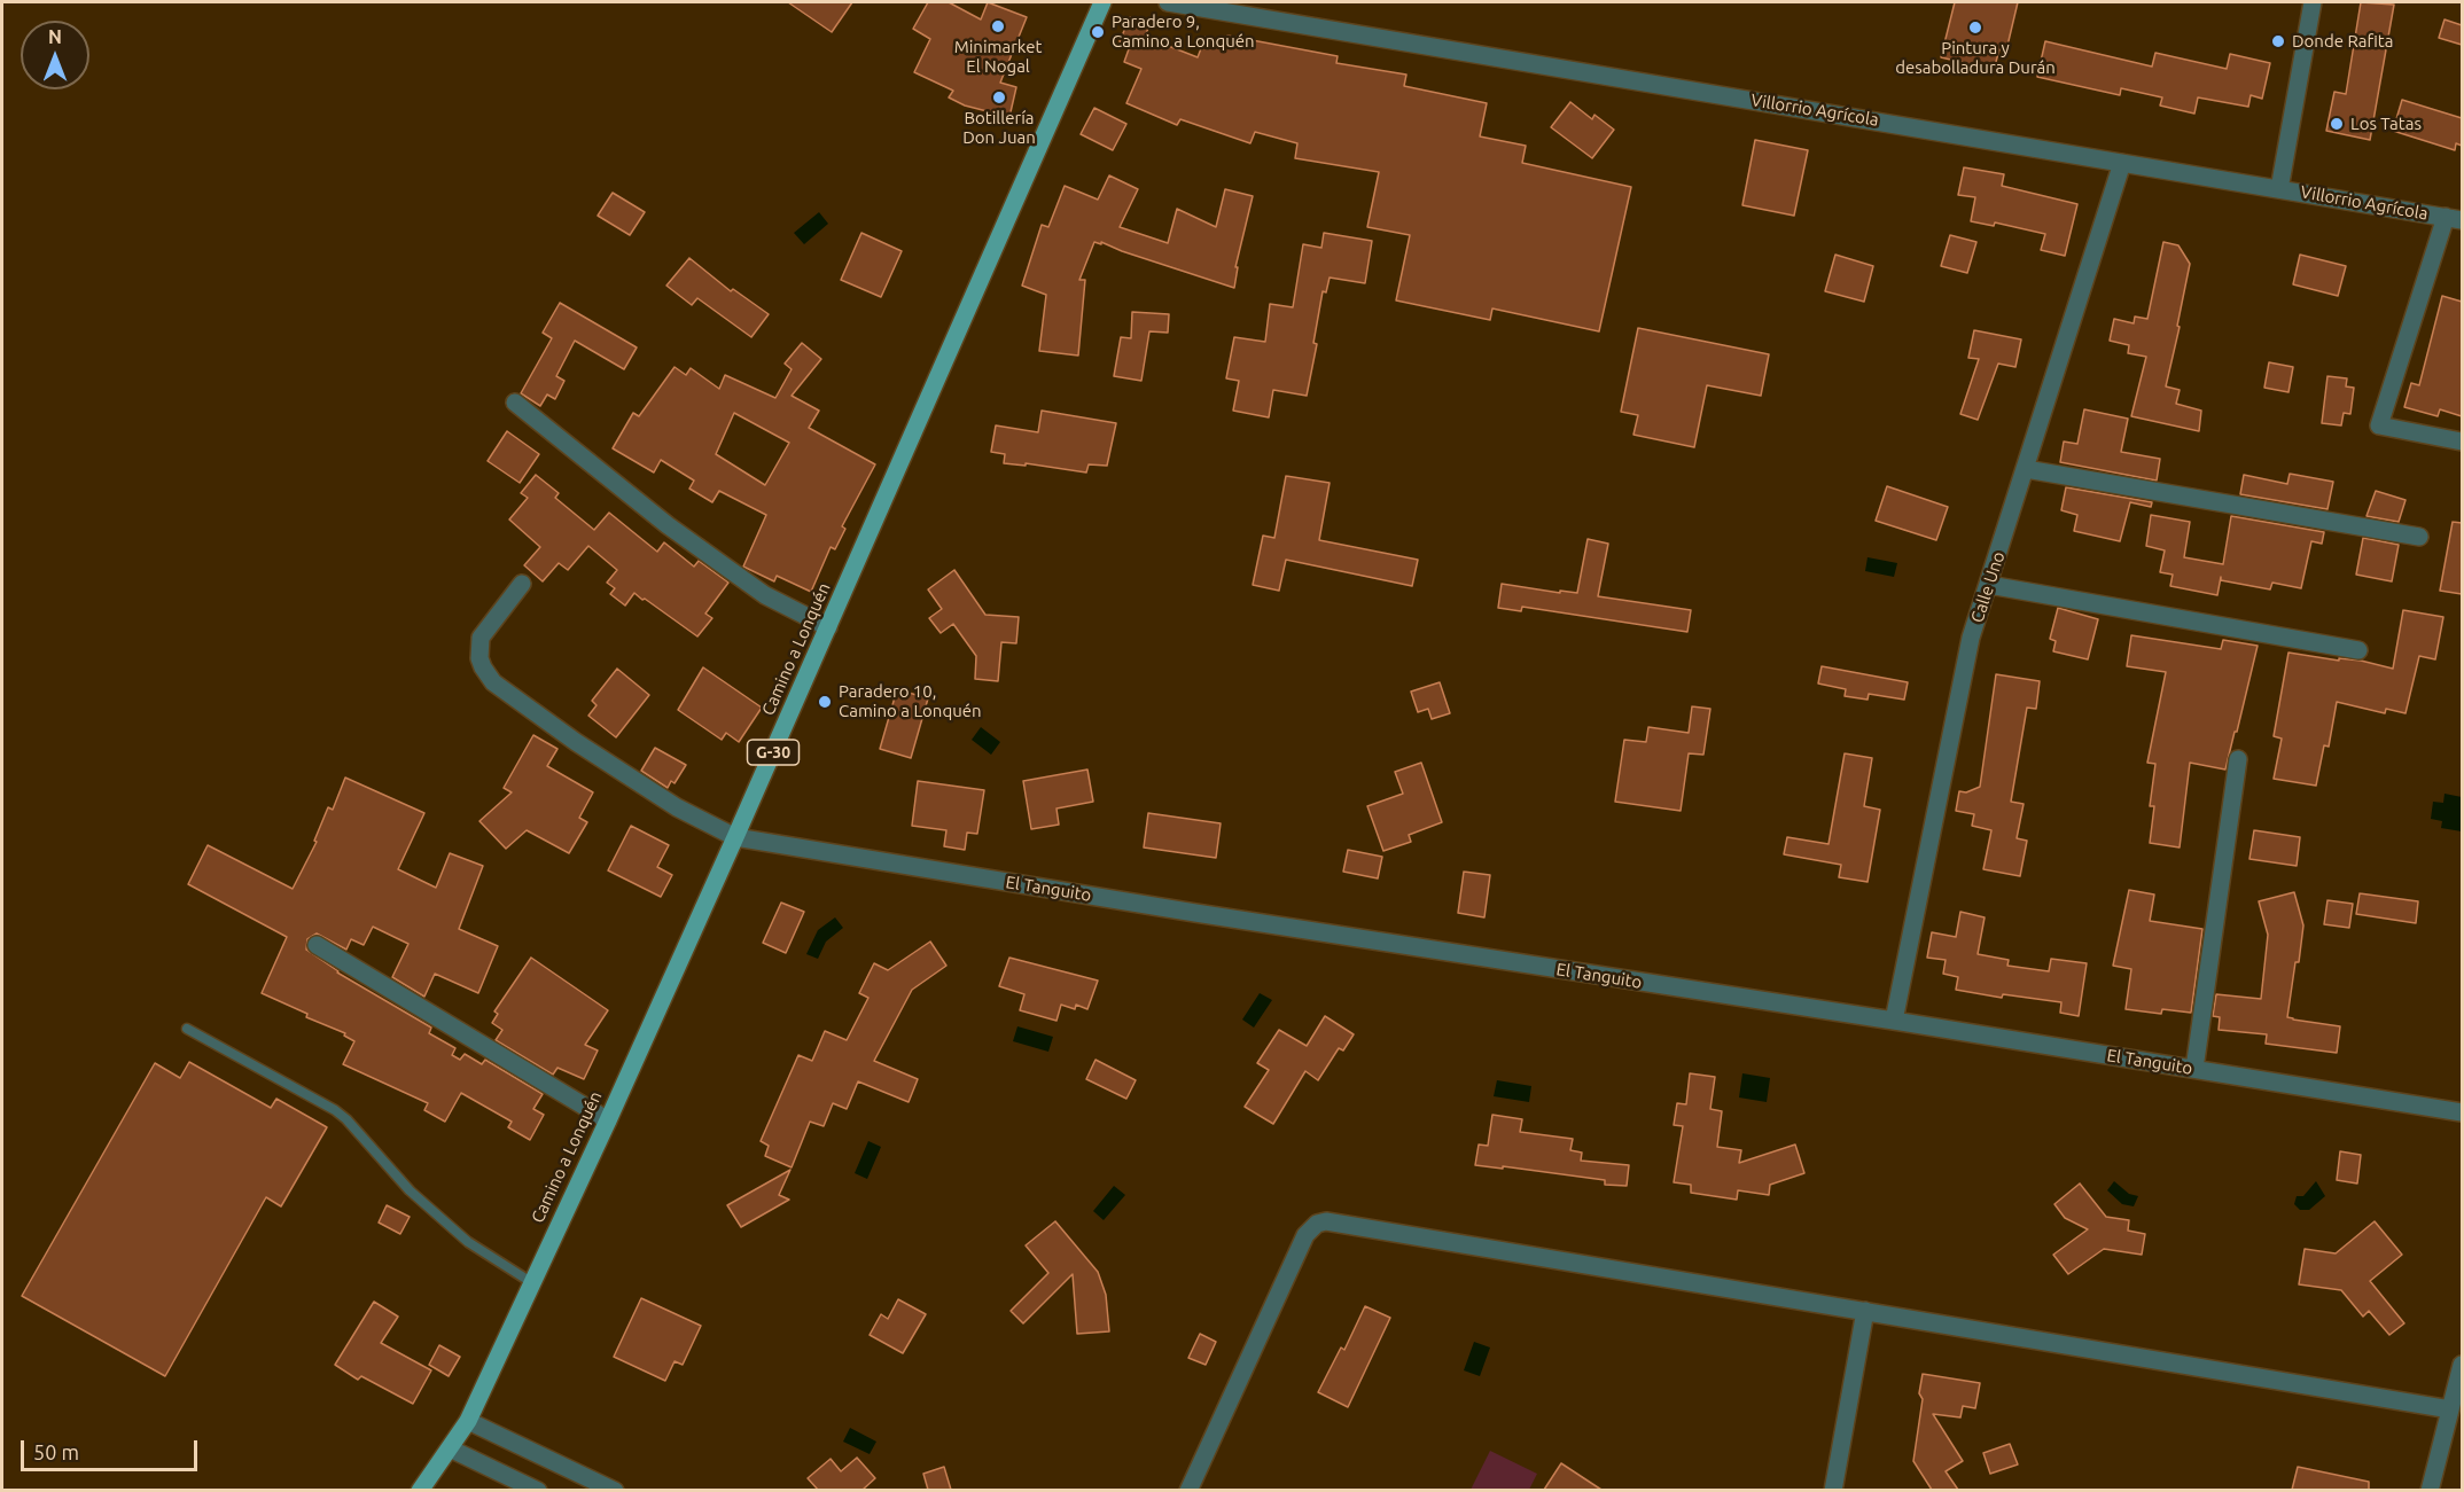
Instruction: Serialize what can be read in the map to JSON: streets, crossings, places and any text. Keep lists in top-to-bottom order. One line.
{"streets":{"main road":["Camino a Lonquén","G-30"],"street":["Villorrio Agrícola","Calle Uno","El Tanguito"]},"crossings":[["Villorrio Agrícola","Calle Uno"],["Calle Uno","El Tanguito"],["Camino a Lonquén","El Tanguito"]],"places":["Minimarket El Nogal","Pintura y desabolladura Durán","Paradero 9, Camino a Lonquén","Donde Rafita","Botillería Don Juan","Los Tatas","Paradero 10, Camino a Lonquén"],"scale_bar":"50 m","north":"top"}
